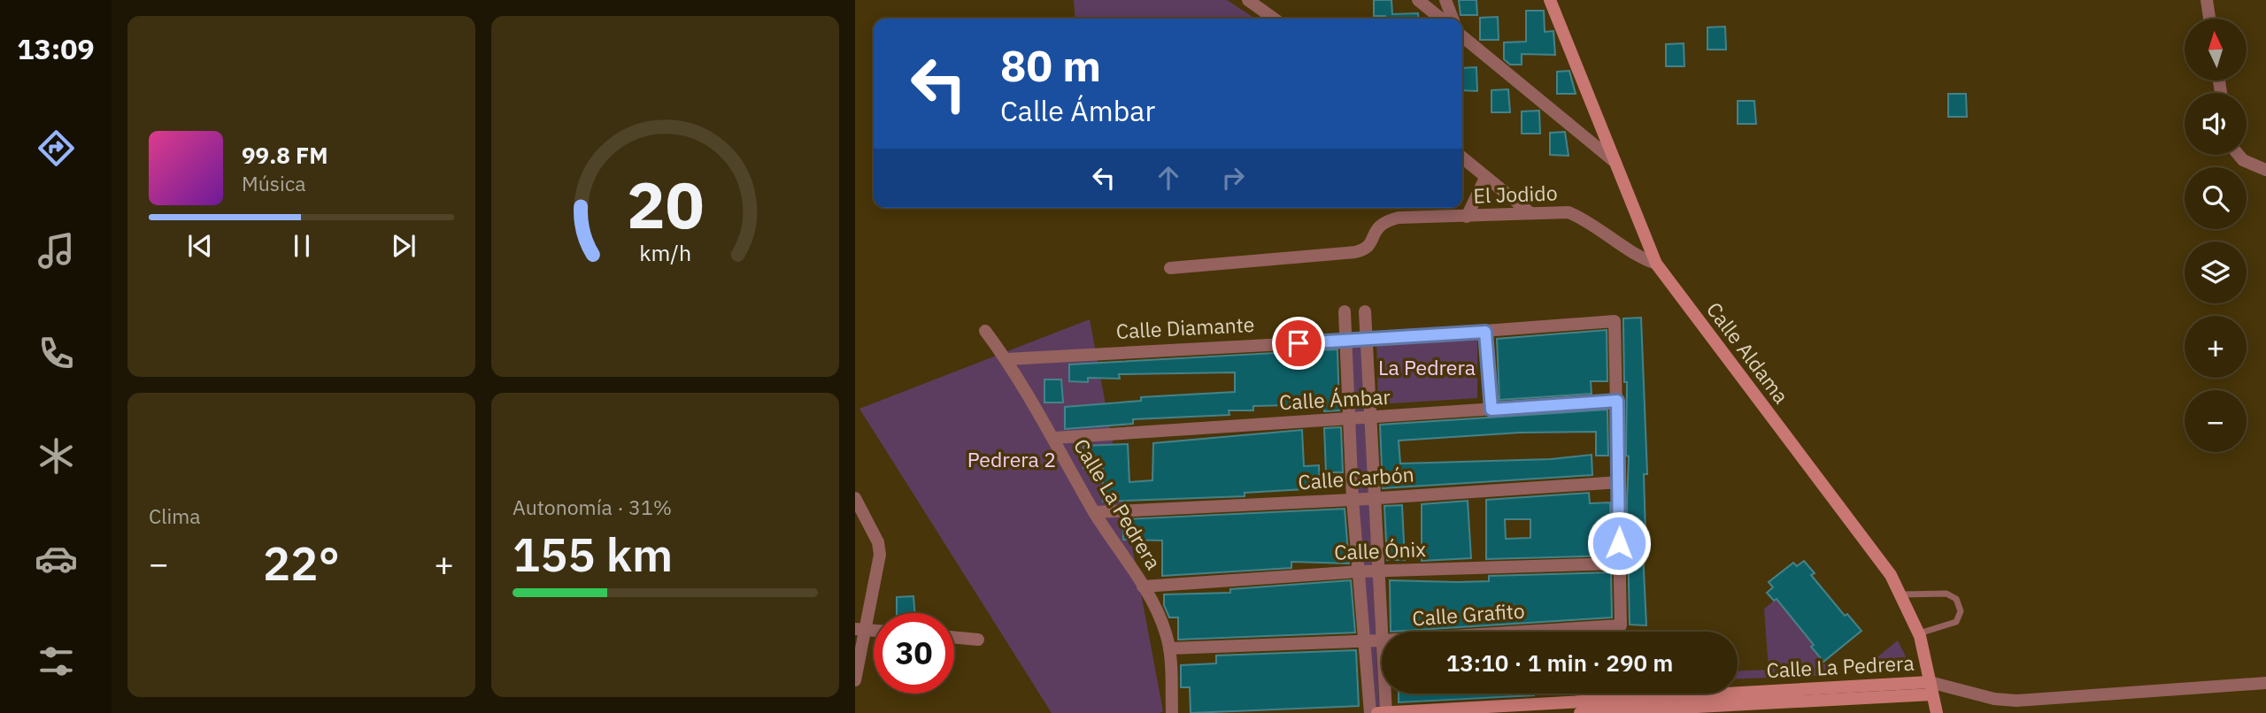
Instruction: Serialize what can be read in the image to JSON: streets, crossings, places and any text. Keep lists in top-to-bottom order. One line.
{"streets":{"main road":["Calle Aldama","Calle La Pedrera"],"street":["El Jodido","Calle Diamante","Calle Ámbar","Calle Carbón","Calle Ónix","Calle Grafito"]},"crossings":[["El Jodido","Calle Aldama"],["Calle Diamante","Calle Ámbar"],["Calle Diamante","Calle La Pedrera"],["Calle Aldama","Calle La Pedrera"],["Calle Ámbar","Calle La Pedrera"],["Calle Carbón","Calle La Pedrera"],["Calle La Pedrera","Calle Ónix"],["Calle La Pedrera","Calle Grafito"],["Calle Ónix","Calle Grafito"]],"parks":["La Pedrera","Pedrera 2"],"north":"top","page":{"tabs":"13:09","map_buttons":["+","−"],"turn":["80 m","Calle Ámbar"],"song":["99.8 FM","Música"],"tile":["Clima",["Autonomía · 31%","155 km"]],"heat":["−","22°","+"],"limit":"30","trip":"13:10 · 1 min · 290 m","gauge":["20","km/h"]}}
